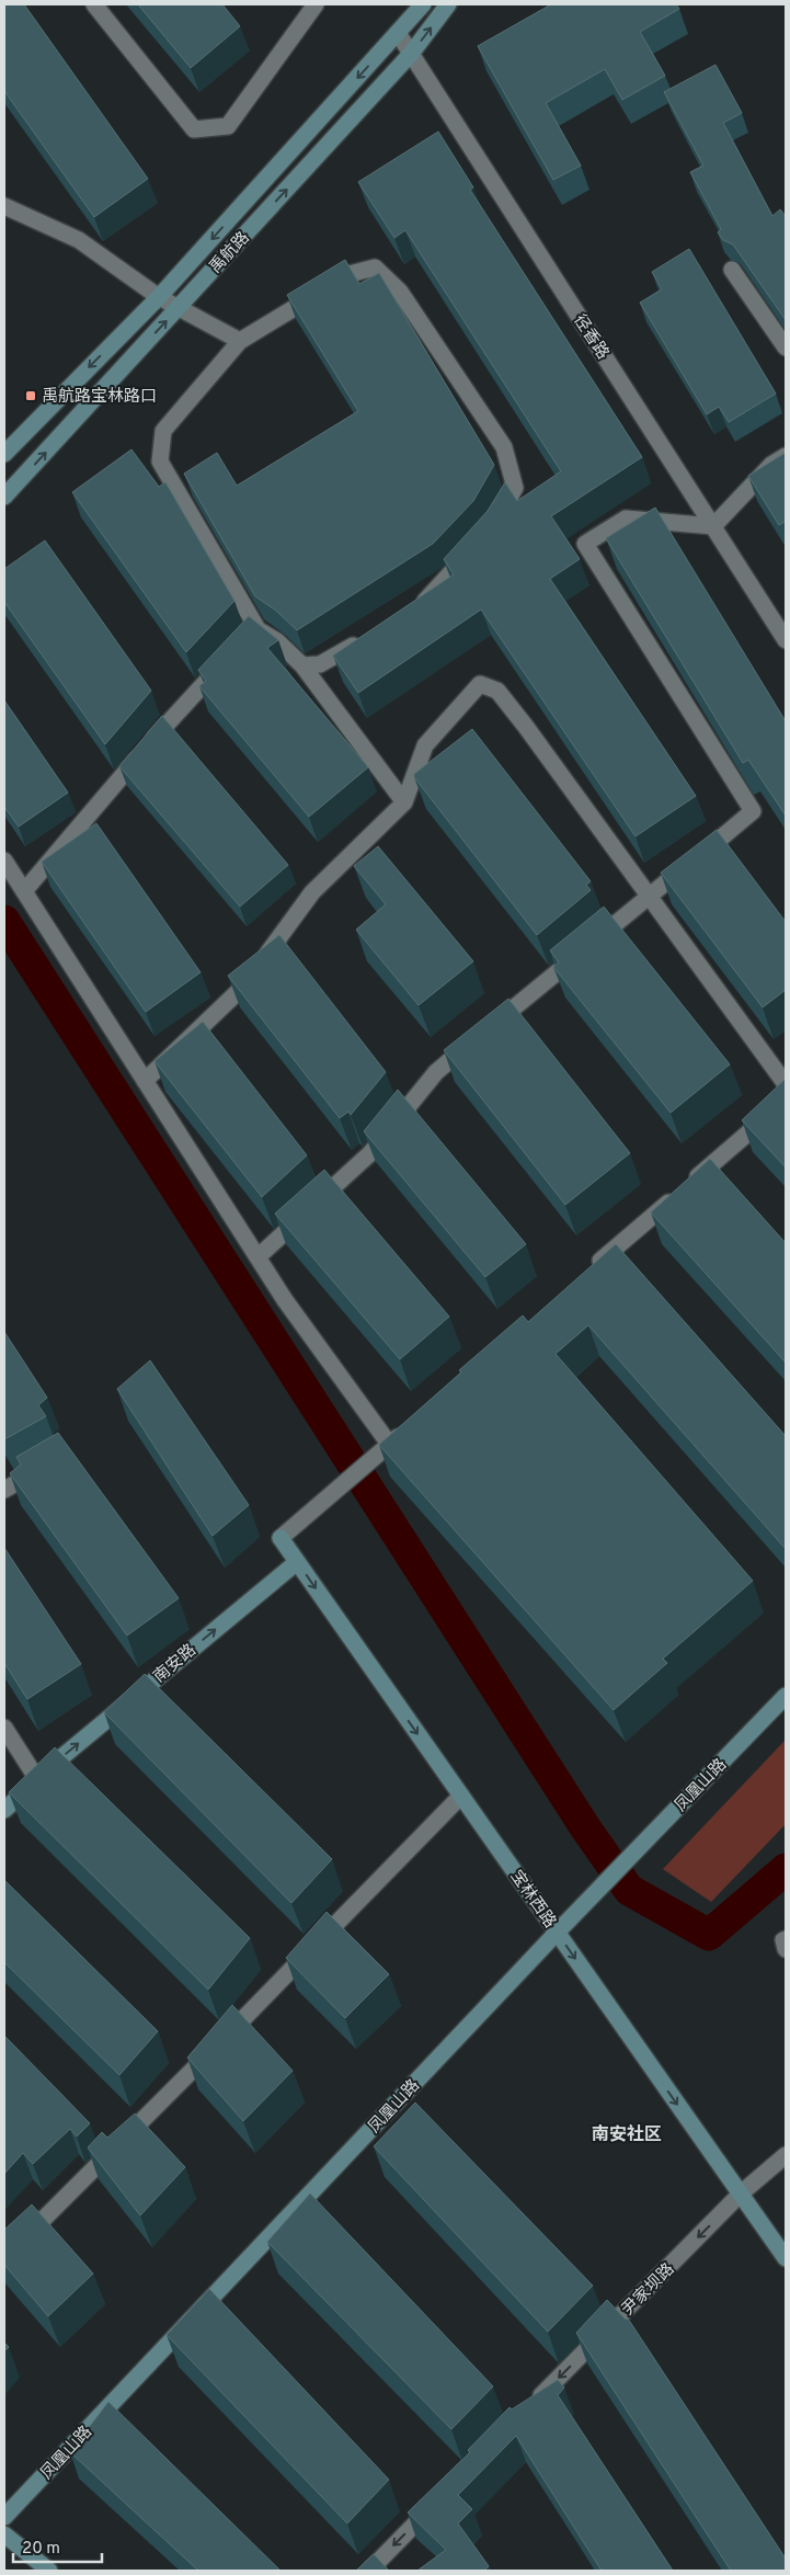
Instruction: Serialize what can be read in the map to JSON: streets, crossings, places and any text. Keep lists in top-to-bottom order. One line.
{"streets":{"street":["禹航路","径香路","南安路","凤凰山路","宝林西路","尹家坝路"]},"crossings":[["禹航路","径香路"],["南安路","宝林西路"],["凤凰山路","宝林西路"],["宝林西路","尹家坝路"]],"one_way":["南安路","宝林西路","尹家坝路"],"districts":["南安社区"],"places":{"transit":["禹航路宝林路口"]},"scale_bar":"20 m"}
